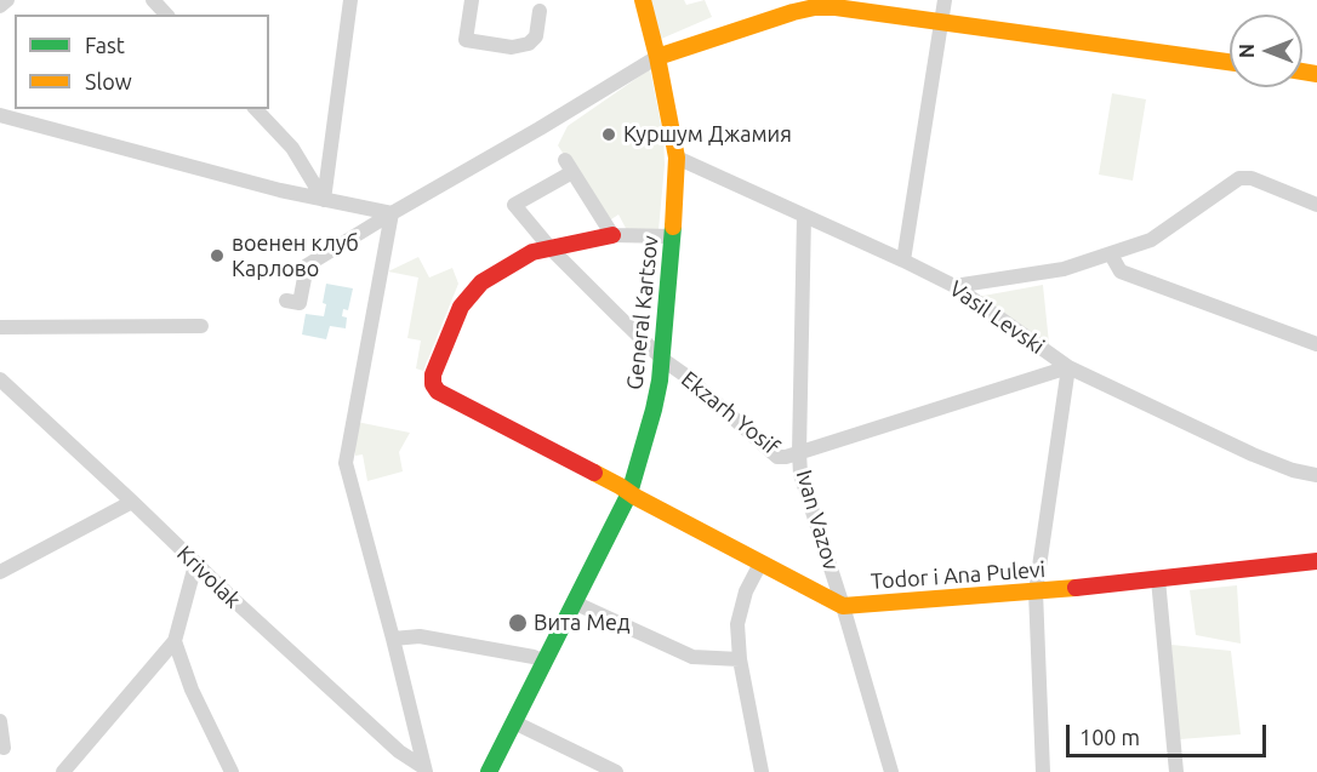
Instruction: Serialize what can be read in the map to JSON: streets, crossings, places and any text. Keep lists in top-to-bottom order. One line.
{"streets":{"street":["General Kartsov","Vasil Levski","Ekzarh Yosif","Ivan Vazov","Todor i Ana Pulevi","Krivolak"]},"crossings":[["General Kartsov","Vasil Levski"],["General Kartsov","Ekzarh Yosif"],["General Kartsov","Todor i Ana Pulevi"],["Vasil Levski","Ekzarh Yosif"],["Vasil Levski","Ivan Vazov"],["Ekzarh Yosif","Ivan Vazov"],["Ekzarh Yosif","Todor i Ana Pulevi"],["Ivan Vazov","Todor i Ana Pulevi"]],"places":["Куршум Джамия","военен клуб Карлово","Вита Мед"],"legend":["Fast","Slow"],"scale_bar":"100 m","north":"left"}
